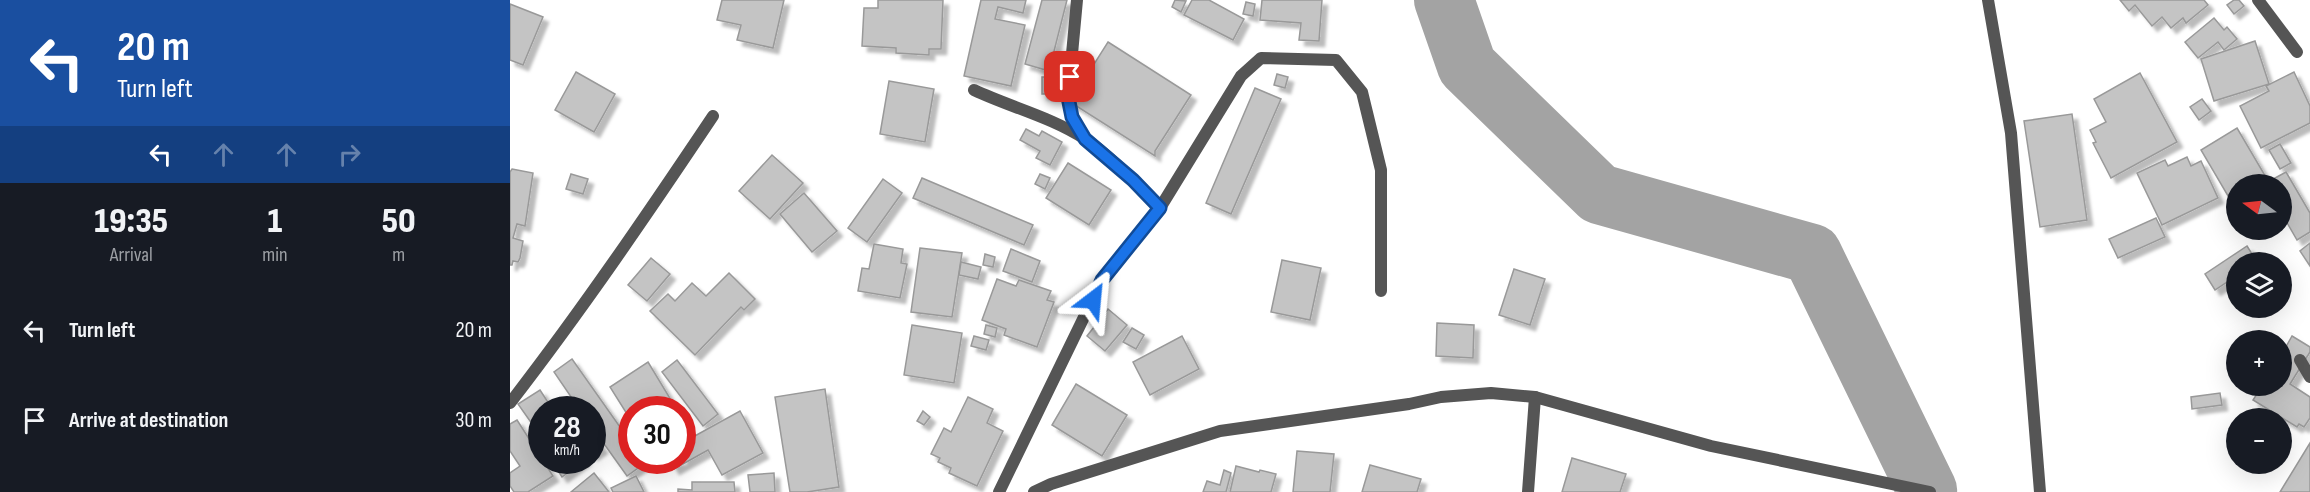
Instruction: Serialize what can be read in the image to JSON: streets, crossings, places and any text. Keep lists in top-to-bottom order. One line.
{"north":"left","page":{"turn":["20 m","Turn left"],"map_buttons":["+","−"],"eta":["19:35","Arrival","1","min","50","m"],"list":[{"name":"Turn left","value":"20 m"},{"name":"Arrive at destination","value":"30 m"}],"speed":"28 km/h","limit":"30"}}
